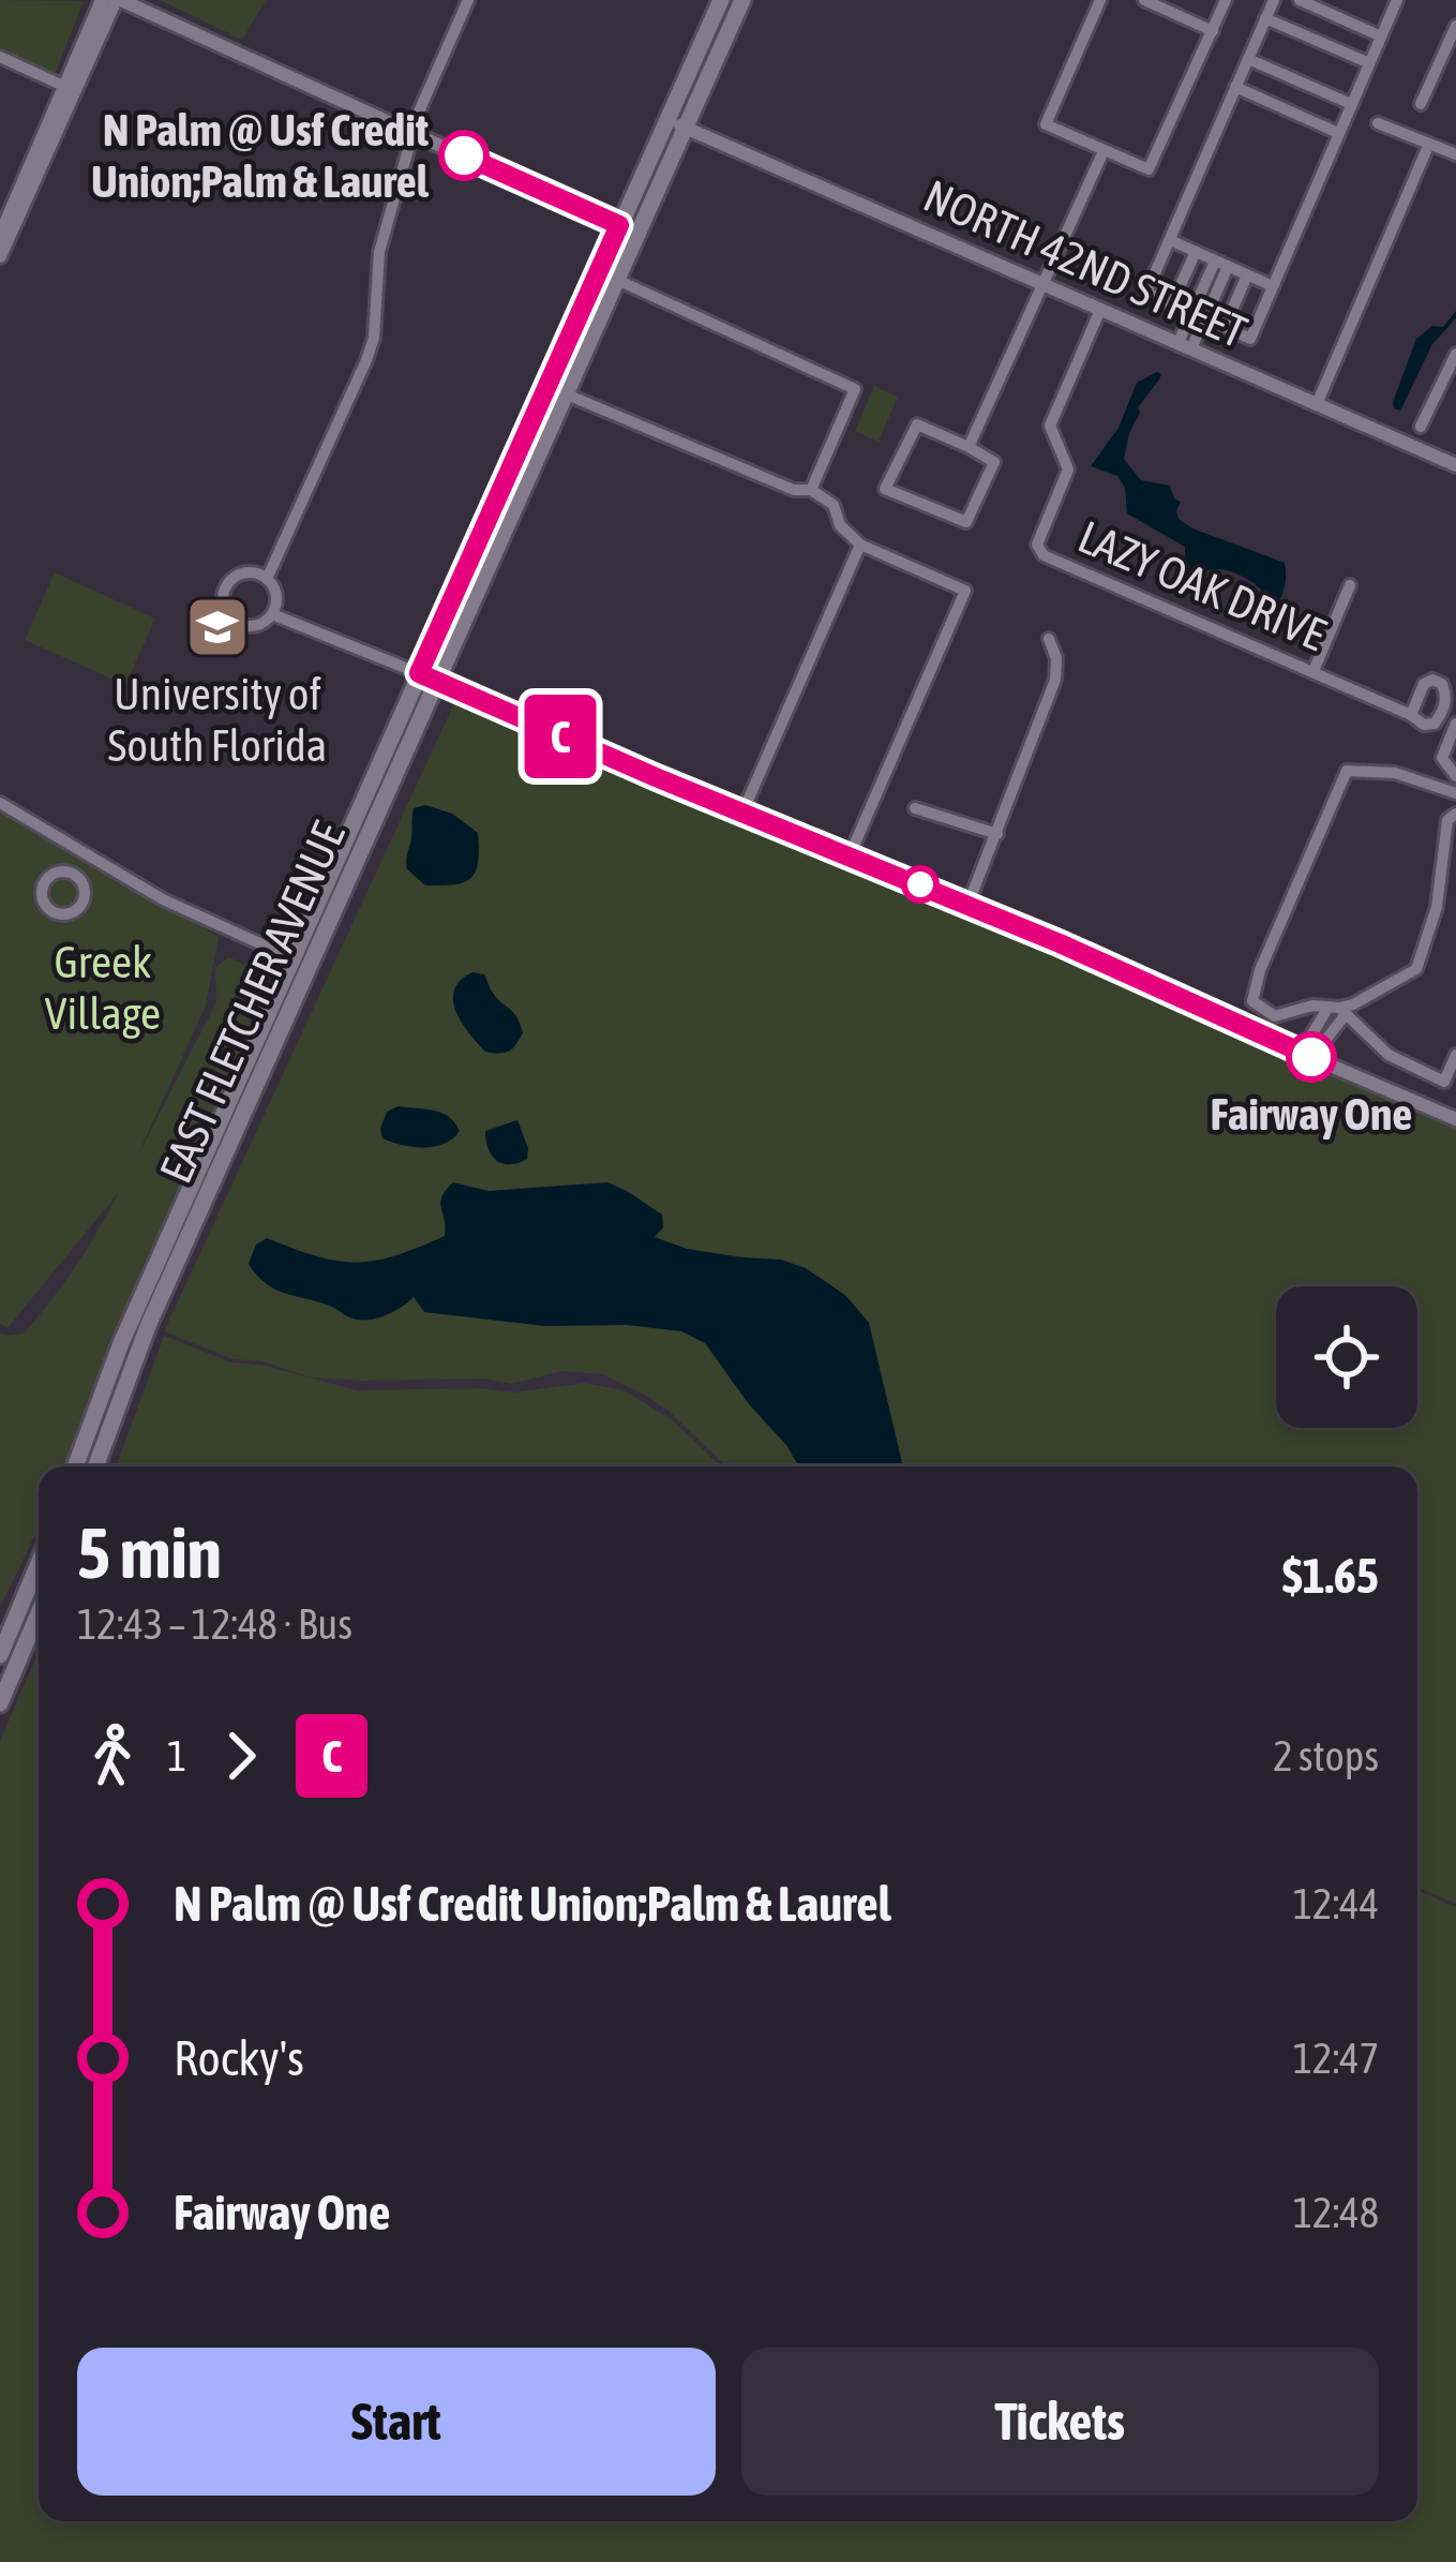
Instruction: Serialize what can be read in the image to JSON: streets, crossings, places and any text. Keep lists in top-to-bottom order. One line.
{"streets":{"main road":["EAST FLETCHER AVENUE"],"street":["NORTH 42ND STREET","LAZY OAK DRIVE"]},"crossings":[["NORTH 42ND STREET","LAZY OAK DRIVE"],["NORTH 42ND STREET","EAST FLETCHER AVENUE"]],"parks":["Greek Village"],"places":{"other":["N Palm @ Usf Credit Union;Palm & Laurel","Fairway One"],"school or university":["University of South Florida"]},"lines":["bus line C"],"page":{"on_map":"C","heading":["5 min","12:43 – 12:48 · Bus","$1.65"],"legs":["1","C","2 stops"],"list":[{"name":"N Palm @ Usf Credit Union;Palm & Laurel","value":"12:44"},{"name":"Rocky's","value":"12:47"},{"name":"Fairway One","value":"12:48"}],"buttons":["Start","Tickets"]}}
